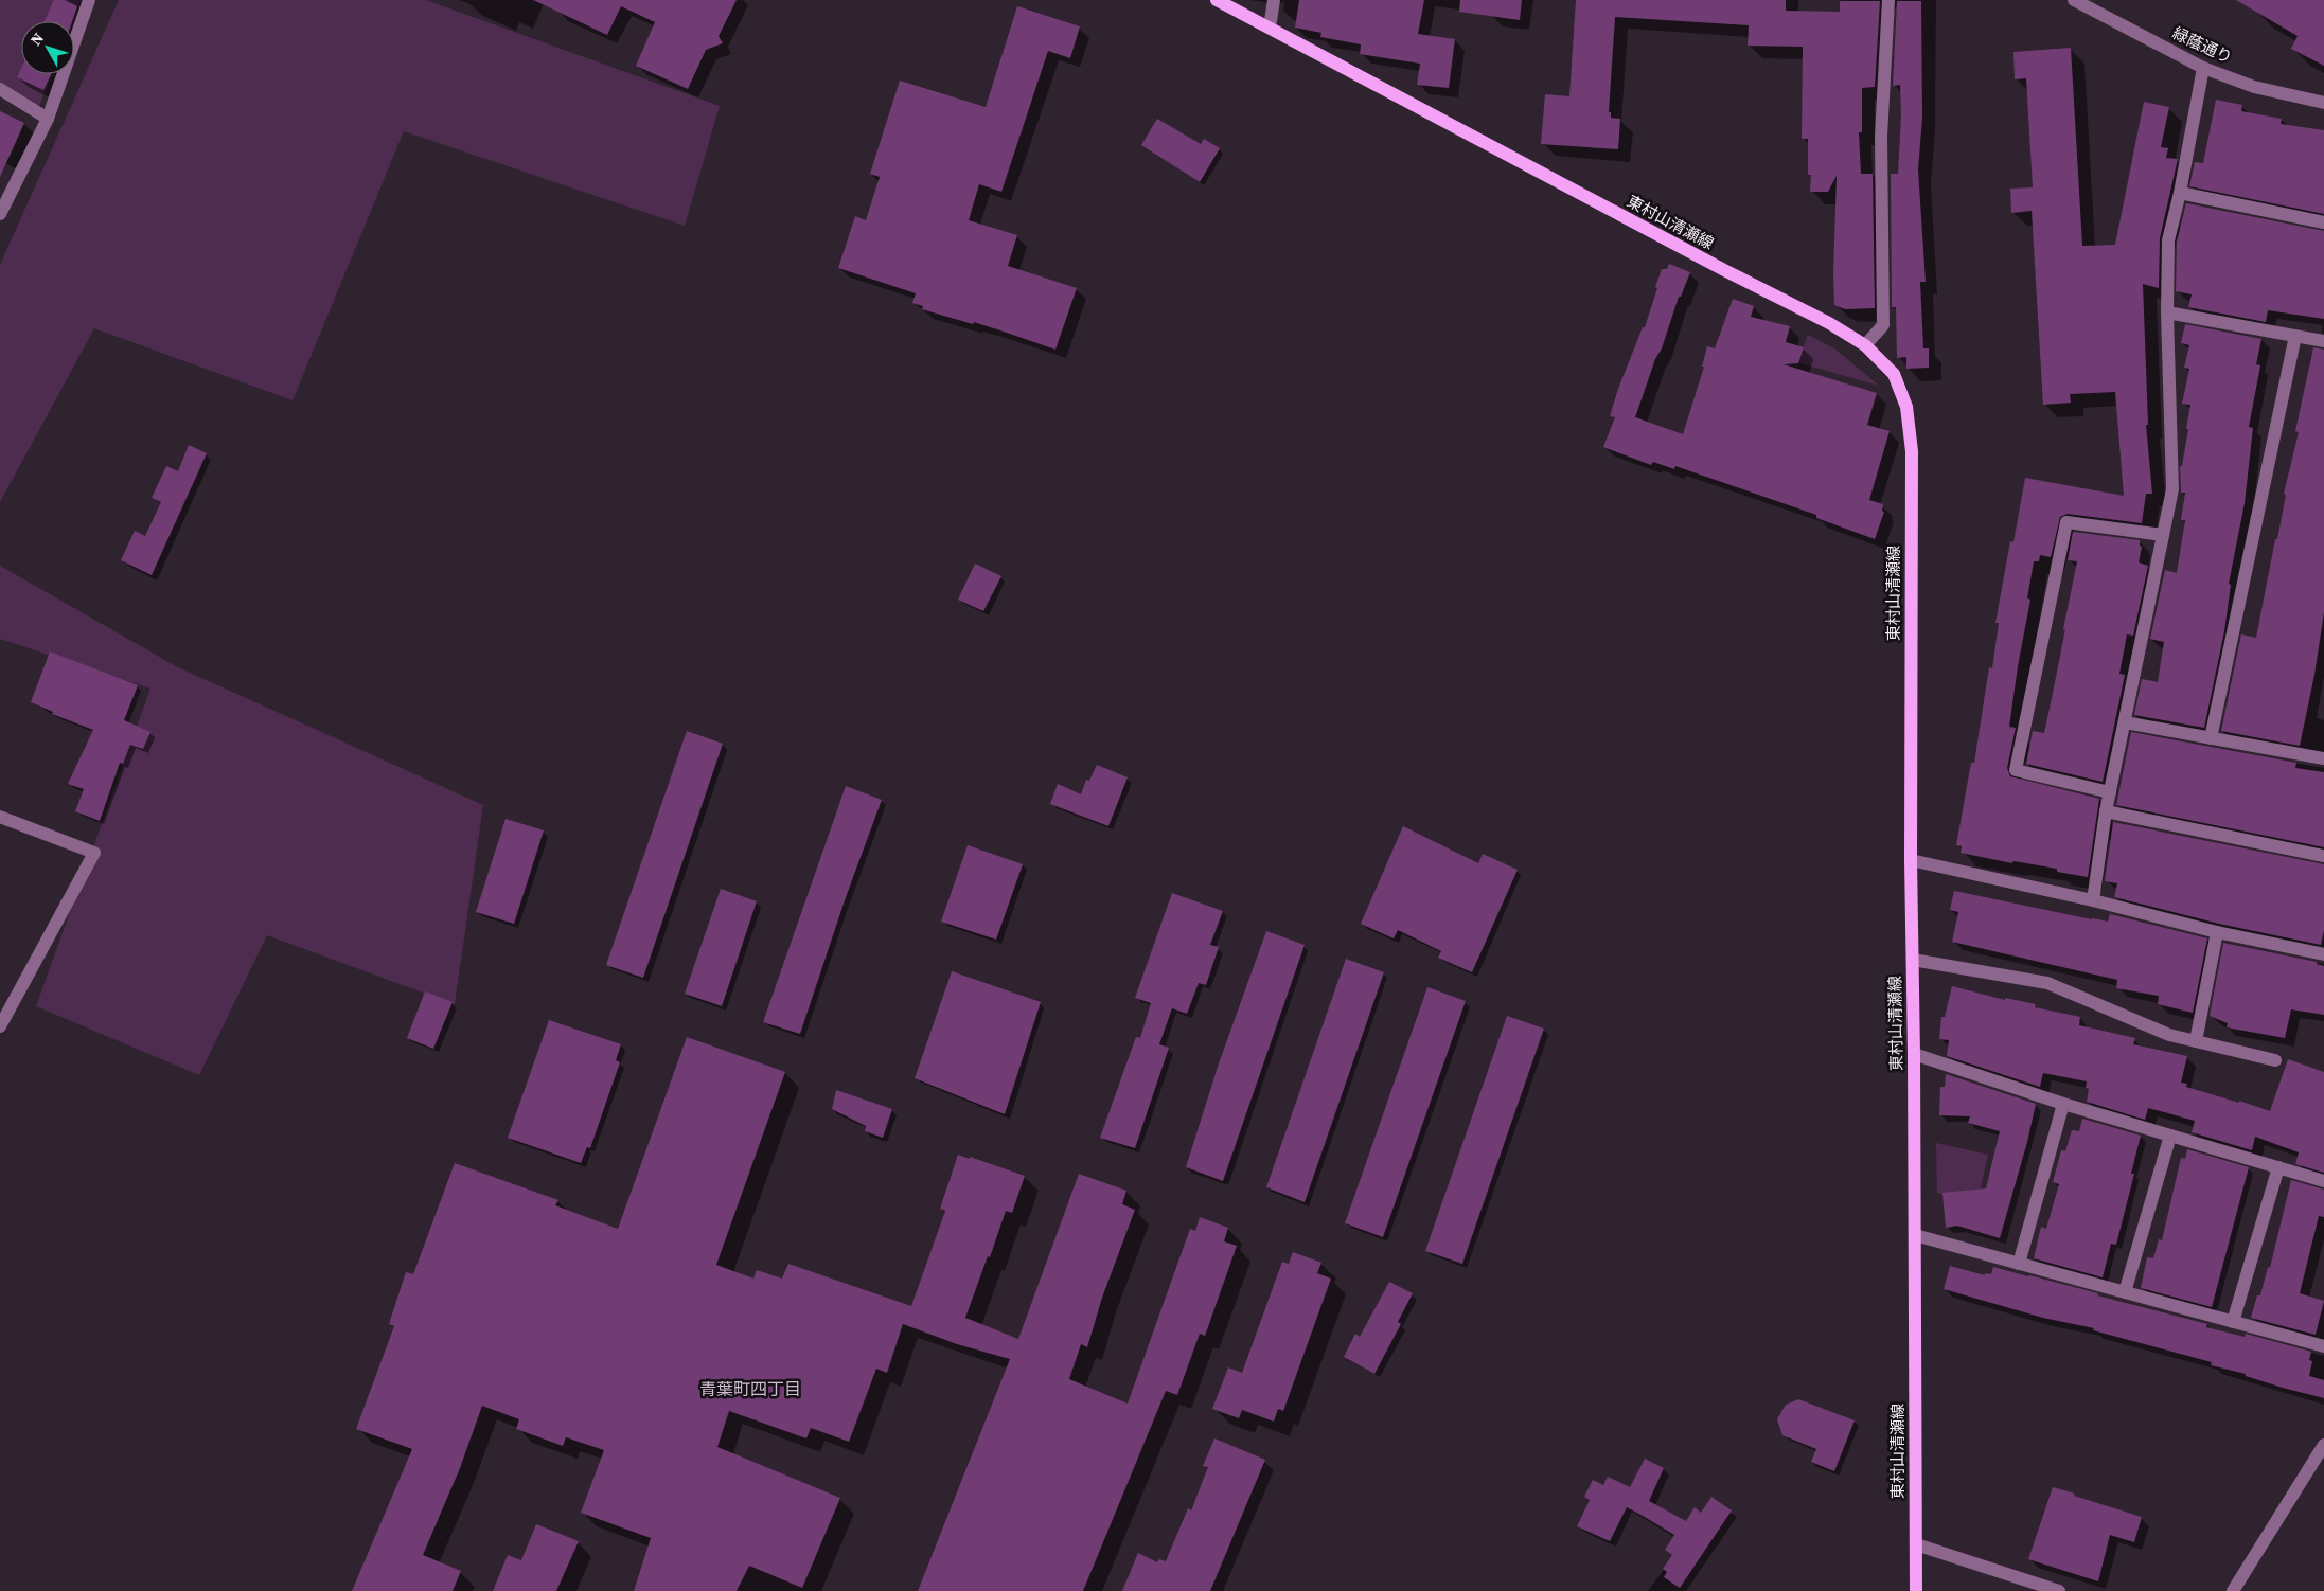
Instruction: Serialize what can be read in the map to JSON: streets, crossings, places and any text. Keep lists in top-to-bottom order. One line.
{"streets":{"main road":["東村山清瀬線"],"street":["緑蔭通り"]},"districts":["青葉町四丁目"],"north":"top left"}
